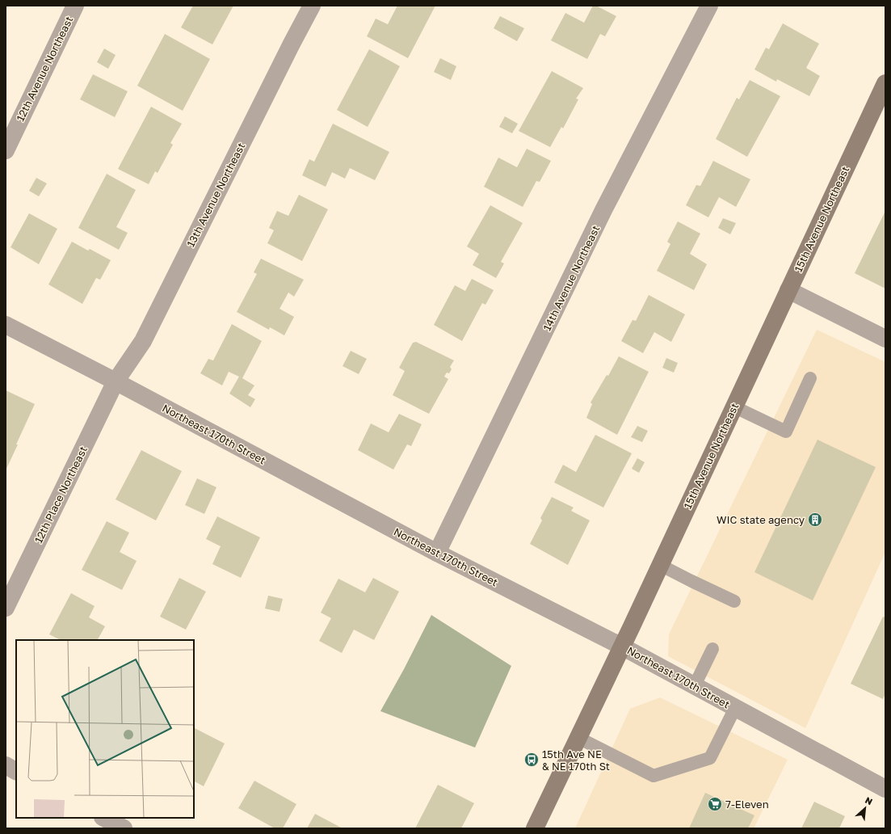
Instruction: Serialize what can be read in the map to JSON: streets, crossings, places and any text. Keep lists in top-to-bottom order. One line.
{"streets":{"main road":["15th Avenue Northeast"],"street":["12th Avenue Northeast","13th Avenue Northeast","14th Avenue Northeast","Northeast 170th Street","12th Place Northeast"]},"crossings":[["13th Avenue Northeast","Northeast 170th Street"],["13th Avenue Northeast","12th Place Northeast"],["15th Avenue Northeast","Northeast 170th Street"],["14th Avenue Northeast","Northeast 170th Street"],["Northeast 170th Street","12th Place Northeast"]],"places":{"building":["WIC state agency"],"bus stop":["15th Ave NE & NE 170th St"],"supermarket":["7-Eleven"]},"north":"top right"}
